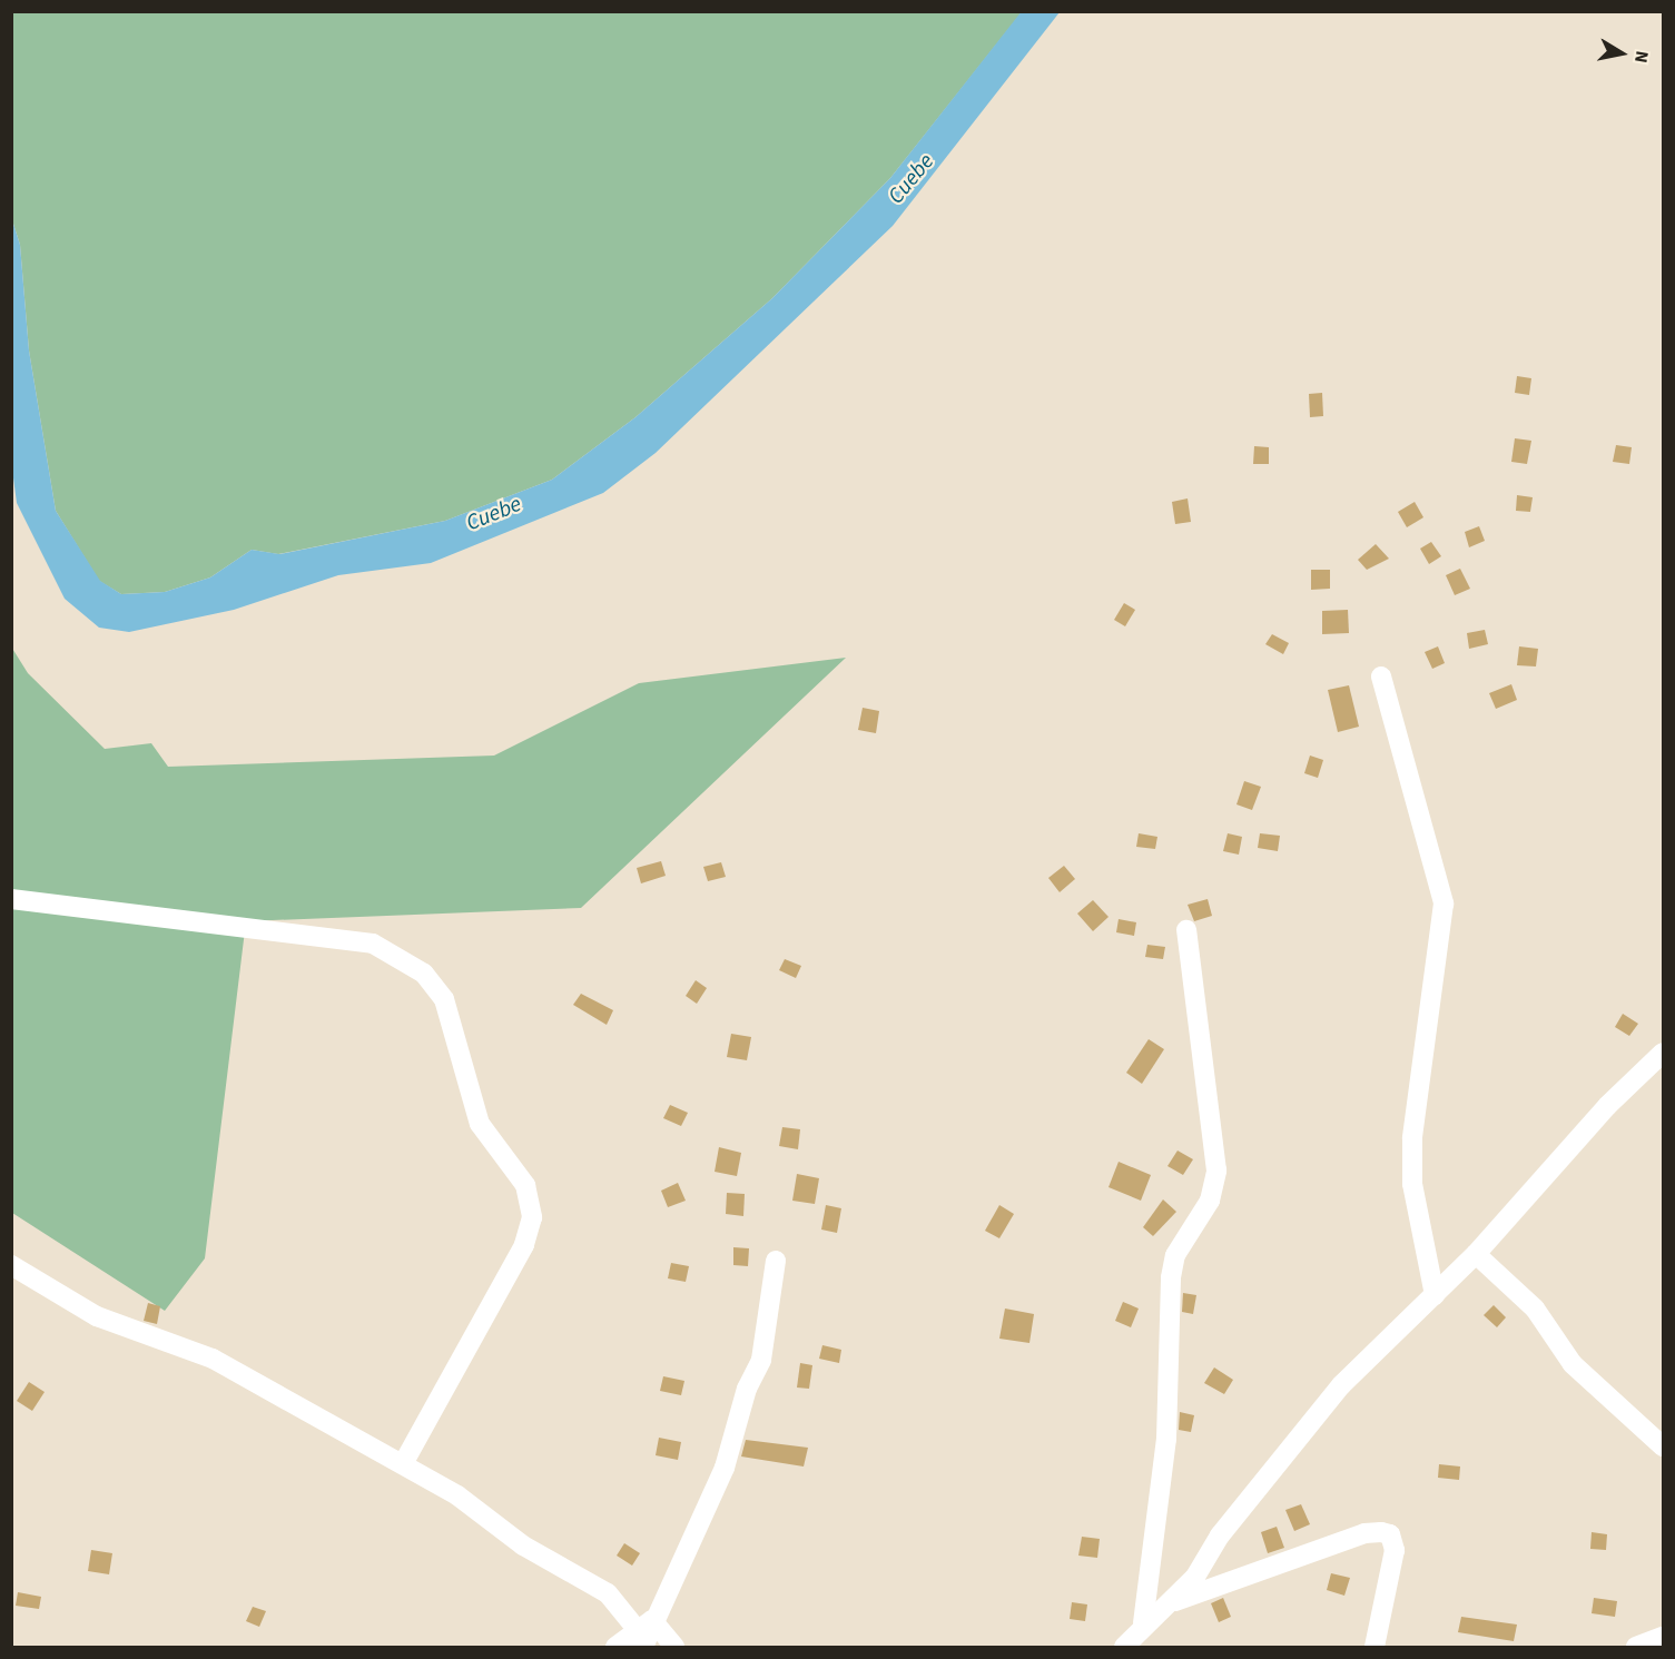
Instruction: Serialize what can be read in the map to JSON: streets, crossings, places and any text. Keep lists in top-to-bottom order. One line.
{"water":["Cuebe"],"north":"right"}
